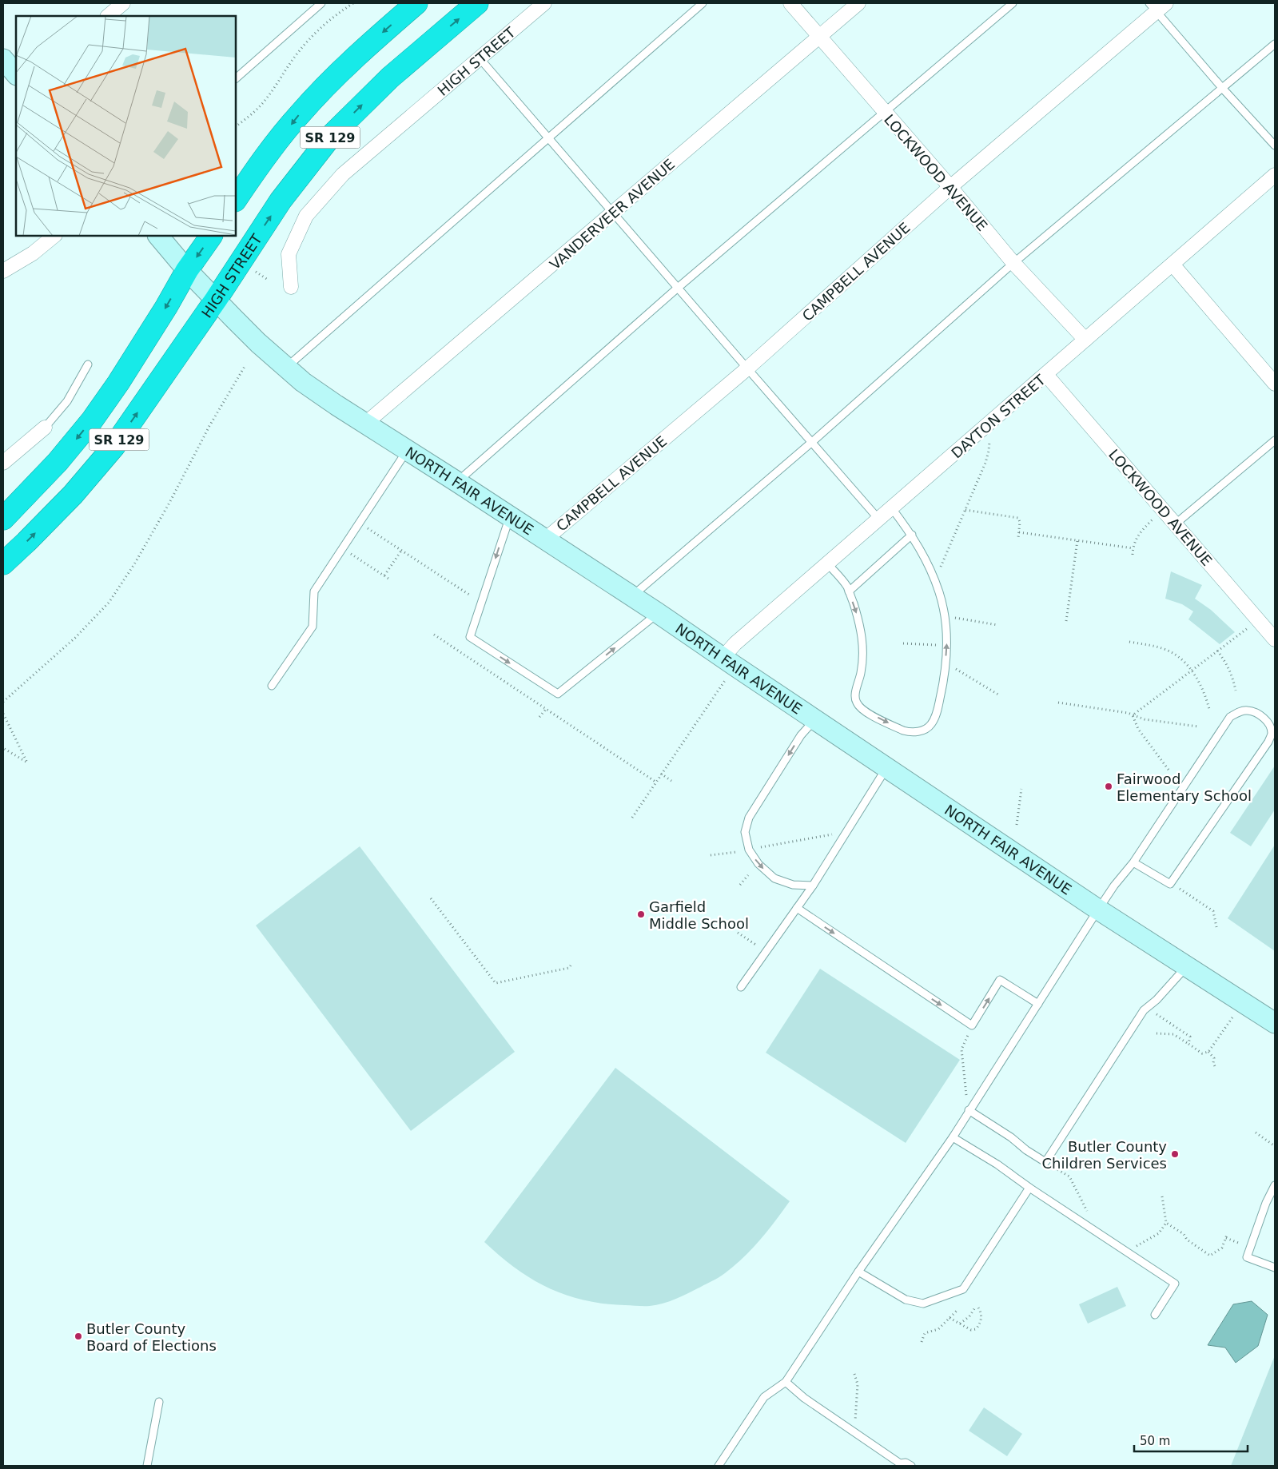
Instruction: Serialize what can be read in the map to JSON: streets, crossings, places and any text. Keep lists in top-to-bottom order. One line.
{"streets":{"highway":["HIGH STREET","SR 129"],"street":["LOCKWOOD AVENUE","VANDERVEER AVENUE","CAMPBELL AVENUE","DAYTON STREET","NORTH FAIR AVENUE"]},"crossings":[["HIGH STREET","NORTH FAIR AVENUE"],["SR 129","NORTH FAIR AVENUE"],["LOCKWOOD AVENUE","VANDERVEER AVENUE"],["LOCKWOOD AVENUE","CAMPBELL AVENUE"],["LOCKWOOD AVENUE","DAYTON STREET"],["VANDERVEER AVENUE","NORTH FAIR AVENUE"],["CAMPBELL AVENUE","NORTH FAIR AVENUE"],["DAYTON STREET","NORTH FAIR AVENUE"]],"places":["Fairwood Elementary School","Garfield Middle School","Butler County Children Services","Butler County Board of Elections"],"scale_bar":"50 m"}
